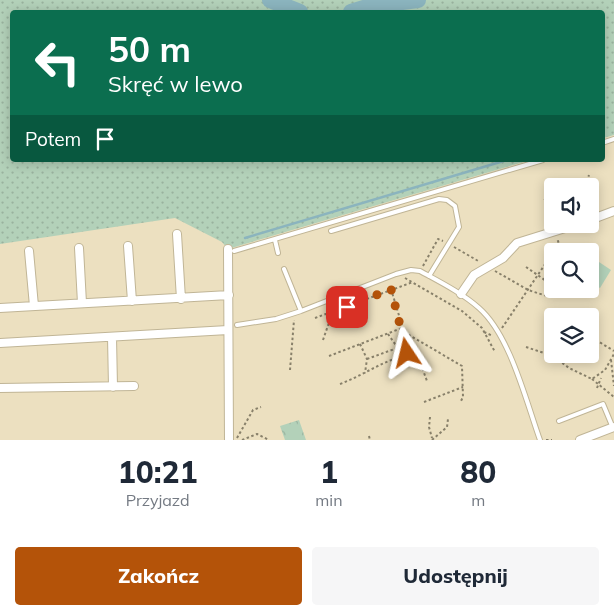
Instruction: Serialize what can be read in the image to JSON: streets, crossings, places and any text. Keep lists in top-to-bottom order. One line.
{"page":{"turn":["50 m","Skręć w lewo"],"then":"Potem","eta":["10:21","Przyjazd","1","min","80","m"],"buttons":["Zakończ","Udostępnij"]}}
